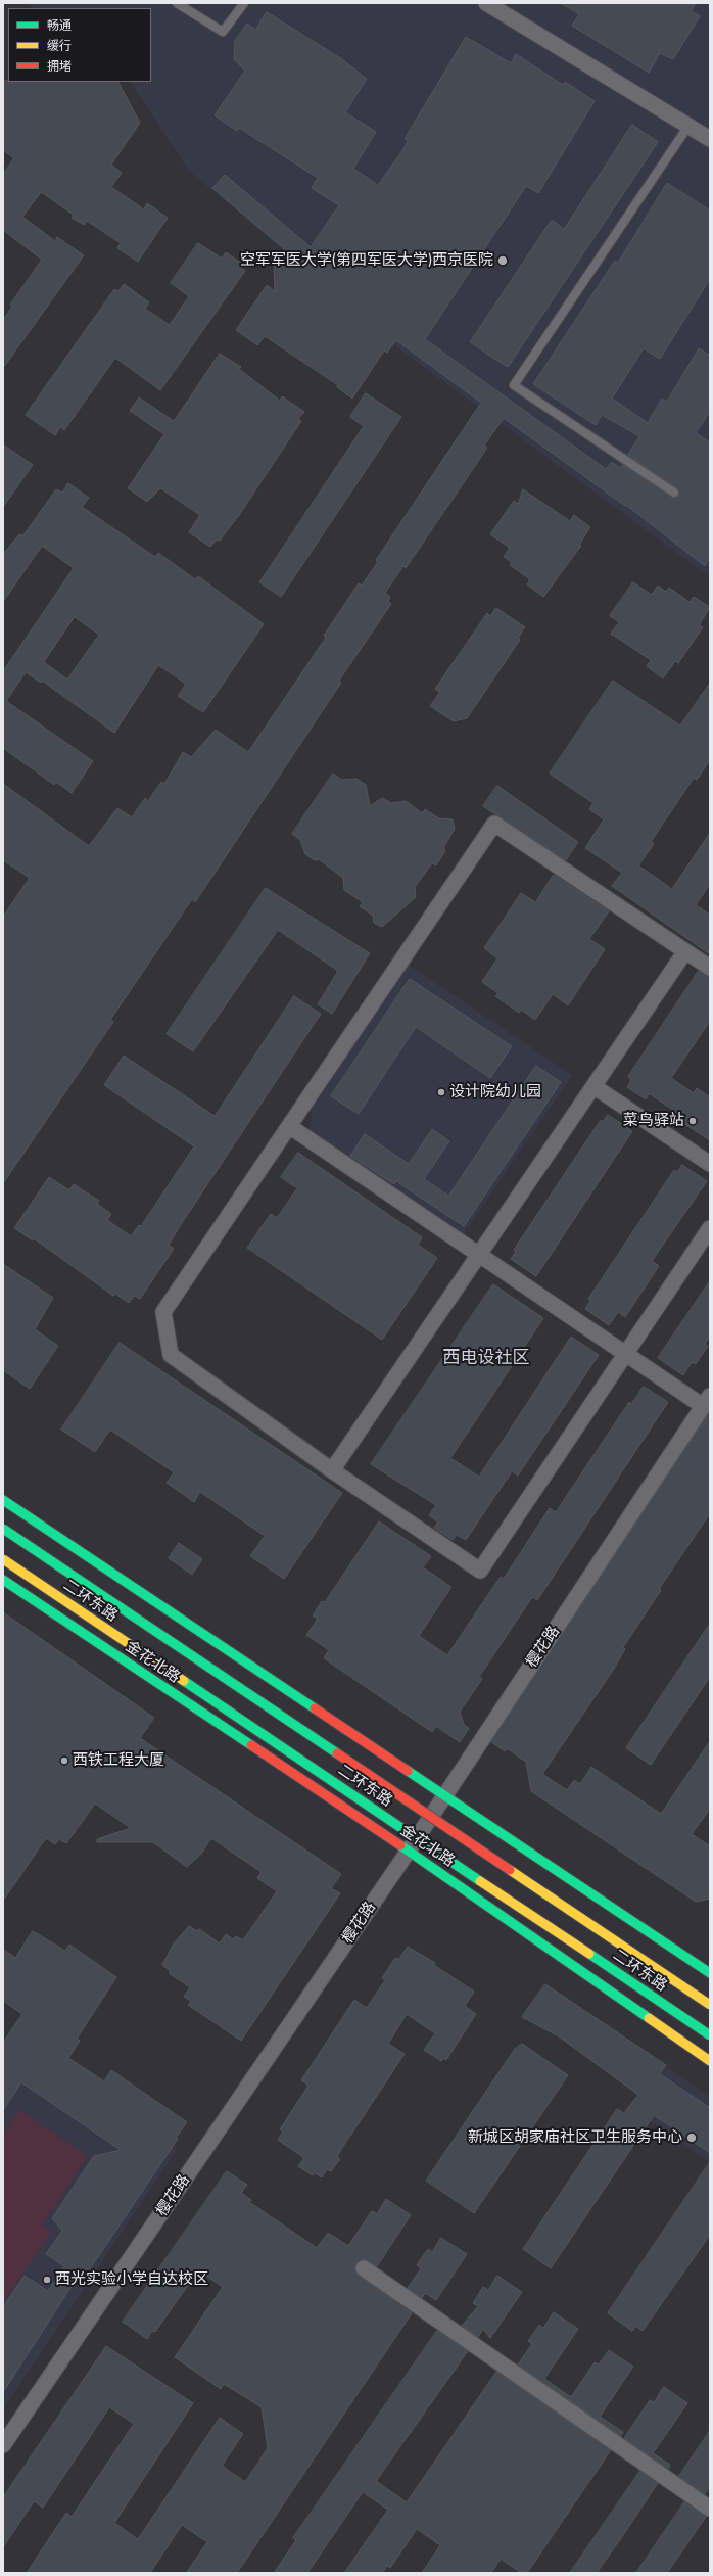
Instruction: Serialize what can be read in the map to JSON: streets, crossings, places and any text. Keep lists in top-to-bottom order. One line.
{"streets":{"main road":["二环东路","金花北路"],"street":["樱花路"]},"crossings":[["樱花路","金花北路"]],"districts":["西电设社区"],"places":["空军军医大学(第四军医大学)西京医院","设计院幼儿园","菜鸟驿站","西铁工程大厦","新城区胡家庙社区卫生服务中心","西光实验小学自达校区"],"legend":["畅通","缓行","拥堵"]}
